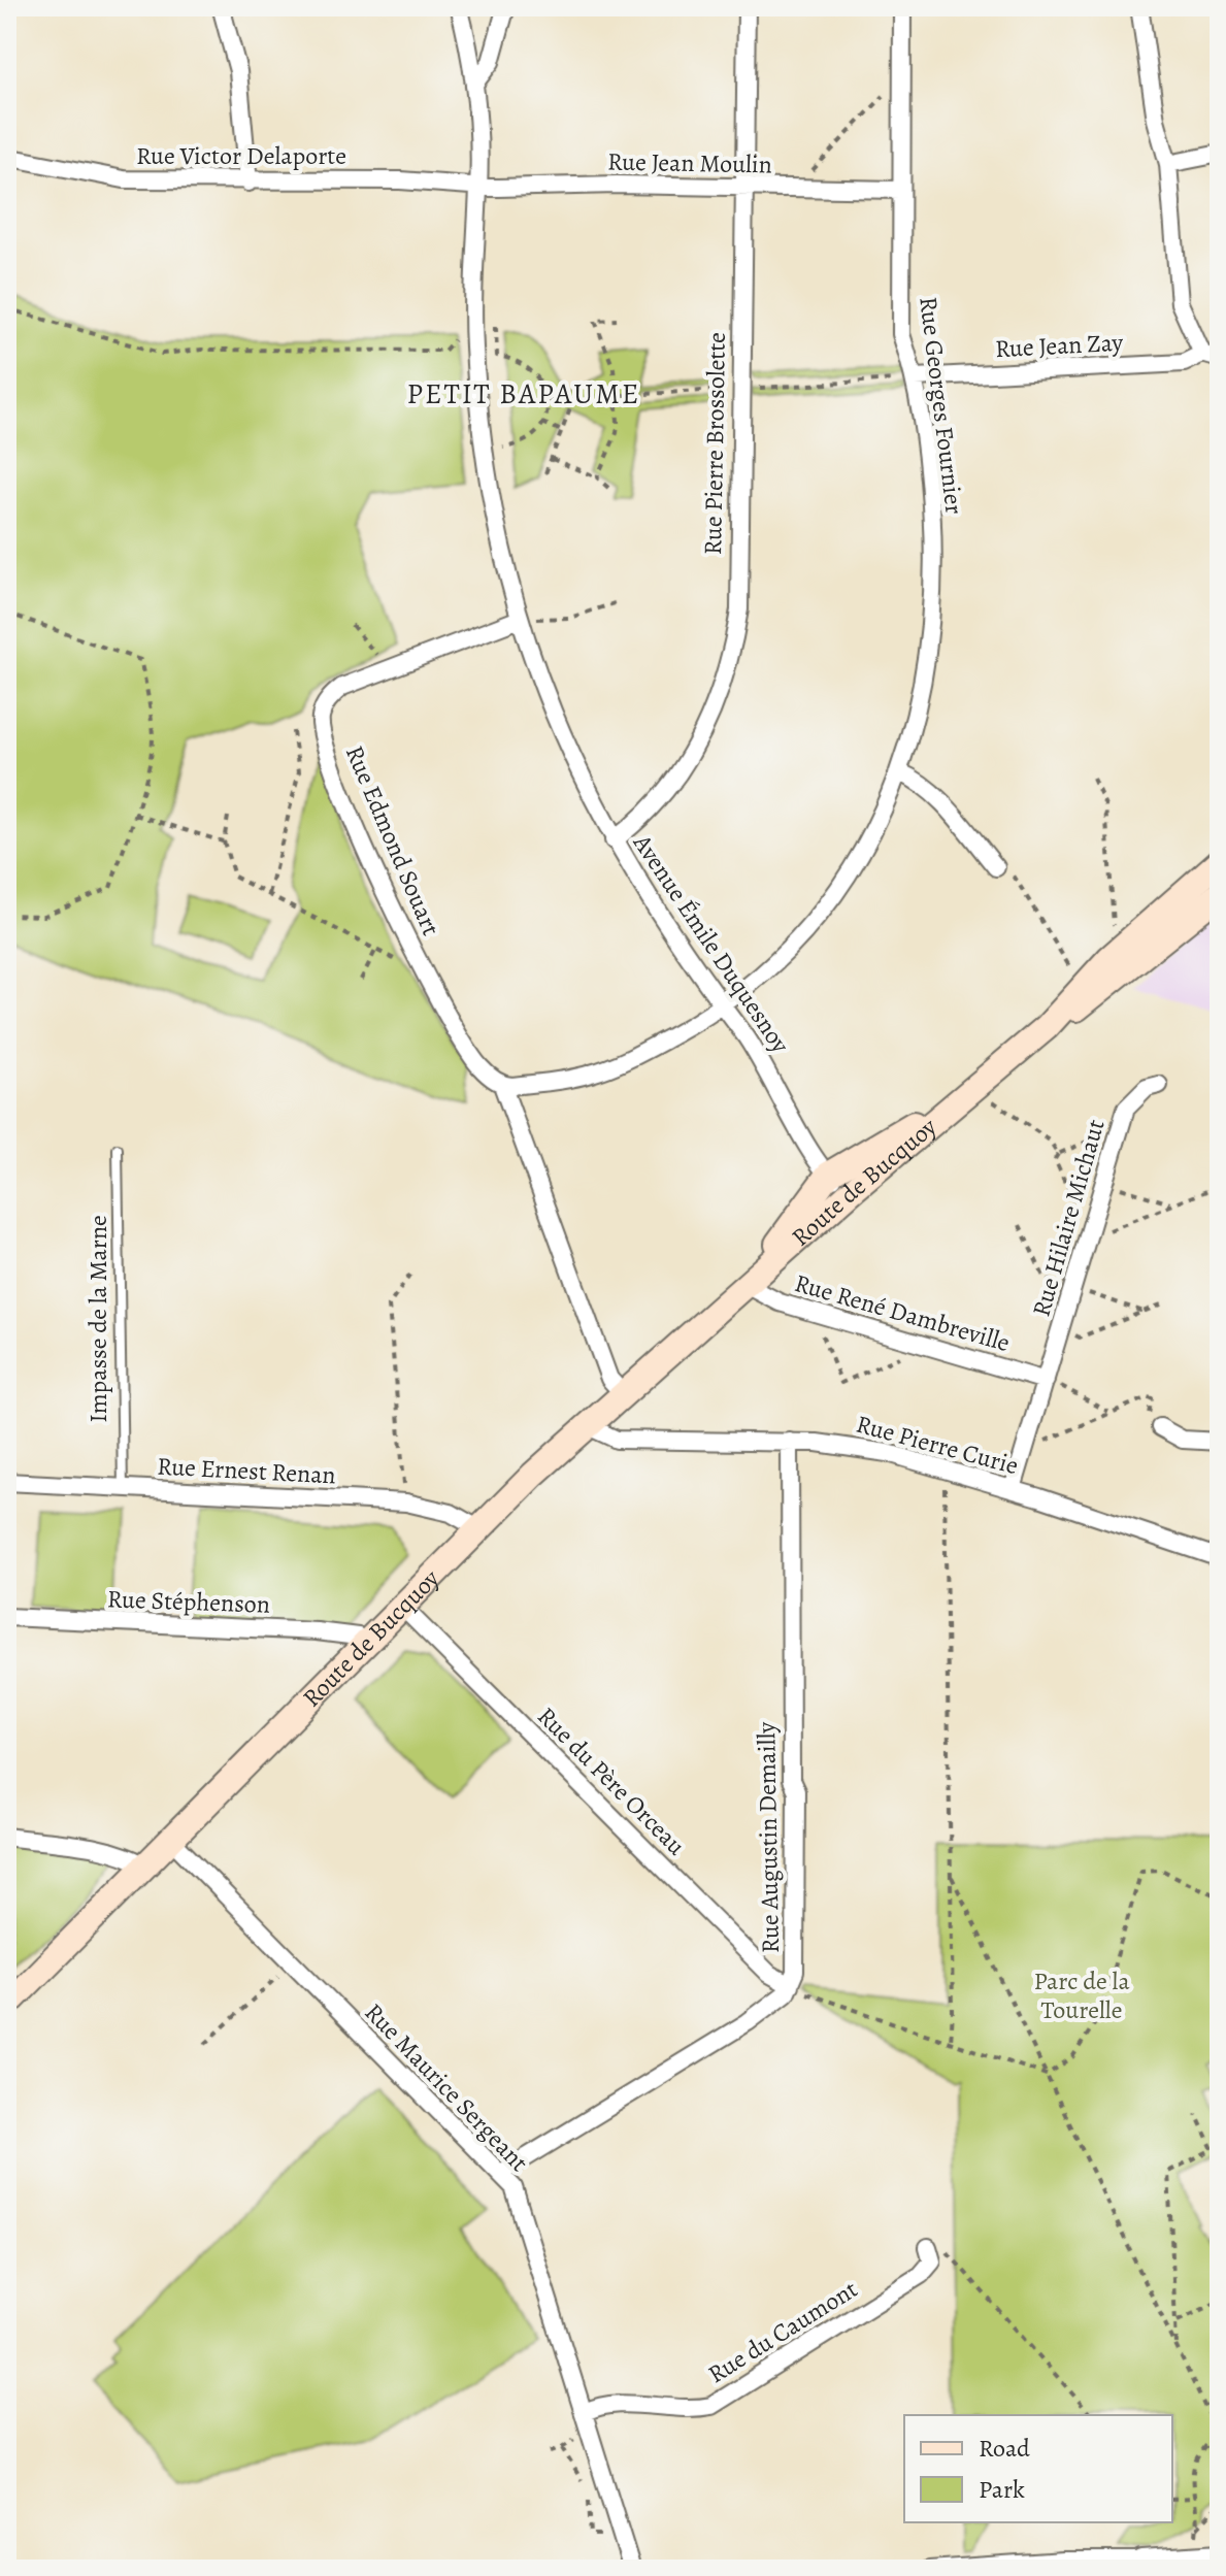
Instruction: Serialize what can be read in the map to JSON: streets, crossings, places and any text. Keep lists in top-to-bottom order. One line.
{"streets":{"main road":["Route de Bucquoy"],"street":["Rue Victor Delaporte","Rue Jean Moulin","Rue Jean Zay","Rue Georges Fournier","Rue Pierre Brossolette","Rue Edmond Souart","Avenue Émile Duquesnoy","Rue Hilaire Michaut","Rue René Dambreville","Rue Pierre Curie","Rue Ernest Renan","Rue Stéphenson","Rue du Père Orceau","Rue Augustin Demailly","Rue Maurice Sergeant","Rue du Caumont"],"lane":["Impasse de la Marne"]},"crossings":[["Rue Victor Delaporte","Rue Jean Moulin"],["Rue Victor Delaporte","Avenue Émile Duquesnoy"],["Rue Jean Moulin","Rue Georges Fournier"],["Rue Jean Moulin","Rue Pierre Brossolette"],["Rue Jean Moulin","Avenue Émile Duquesnoy"],["Rue Jean Zay","Rue Georges Fournier"],["Rue Georges Fournier","Avenue Émile Duquesnoy"],["Rue Pierre Brossolette","Avenue Émile Duquesnoy"],["Rue Edmond Souart","Avenue Émile Duquesnoy"],["Rue Edmond Souart","Route de Bucquoy"],["Avenue Émile Duquesnoy","Route de Bucquoy"],["Route de Bucquoy","Rue René Dambreville"],["Route de Bucquoy","Rue Pierre Curie"],["Route de Bucquoy","Rue Ernest Renan"],["Route de Bucquoy","Rue Stéphenson"],["Route de Bucquoy","Rue du Père Orceau"],["Route de Bucquoy","Rue Maurice Sergeant"],["Rue Hilaire Michaut","Rue René Dambreville"],["Rue Hilaire Michaut","Rue Pierre Curie"],["Impasse de la Marne","Rue Ernest Renan"],["Rue Pierre Curie","Rue Augustin Demailly"],["Rue du Père Orceau","Rue Augustin Demailly"],["Rue Augustin Demailly","Rue Maurice Sergeant"],["Rue Maurice Sergeant","Rue du Caumont"]],"districts":["PETIT BAPAUME"],"parks":["Parc de la Tourelle"],"legend":["Road","Park"]}
